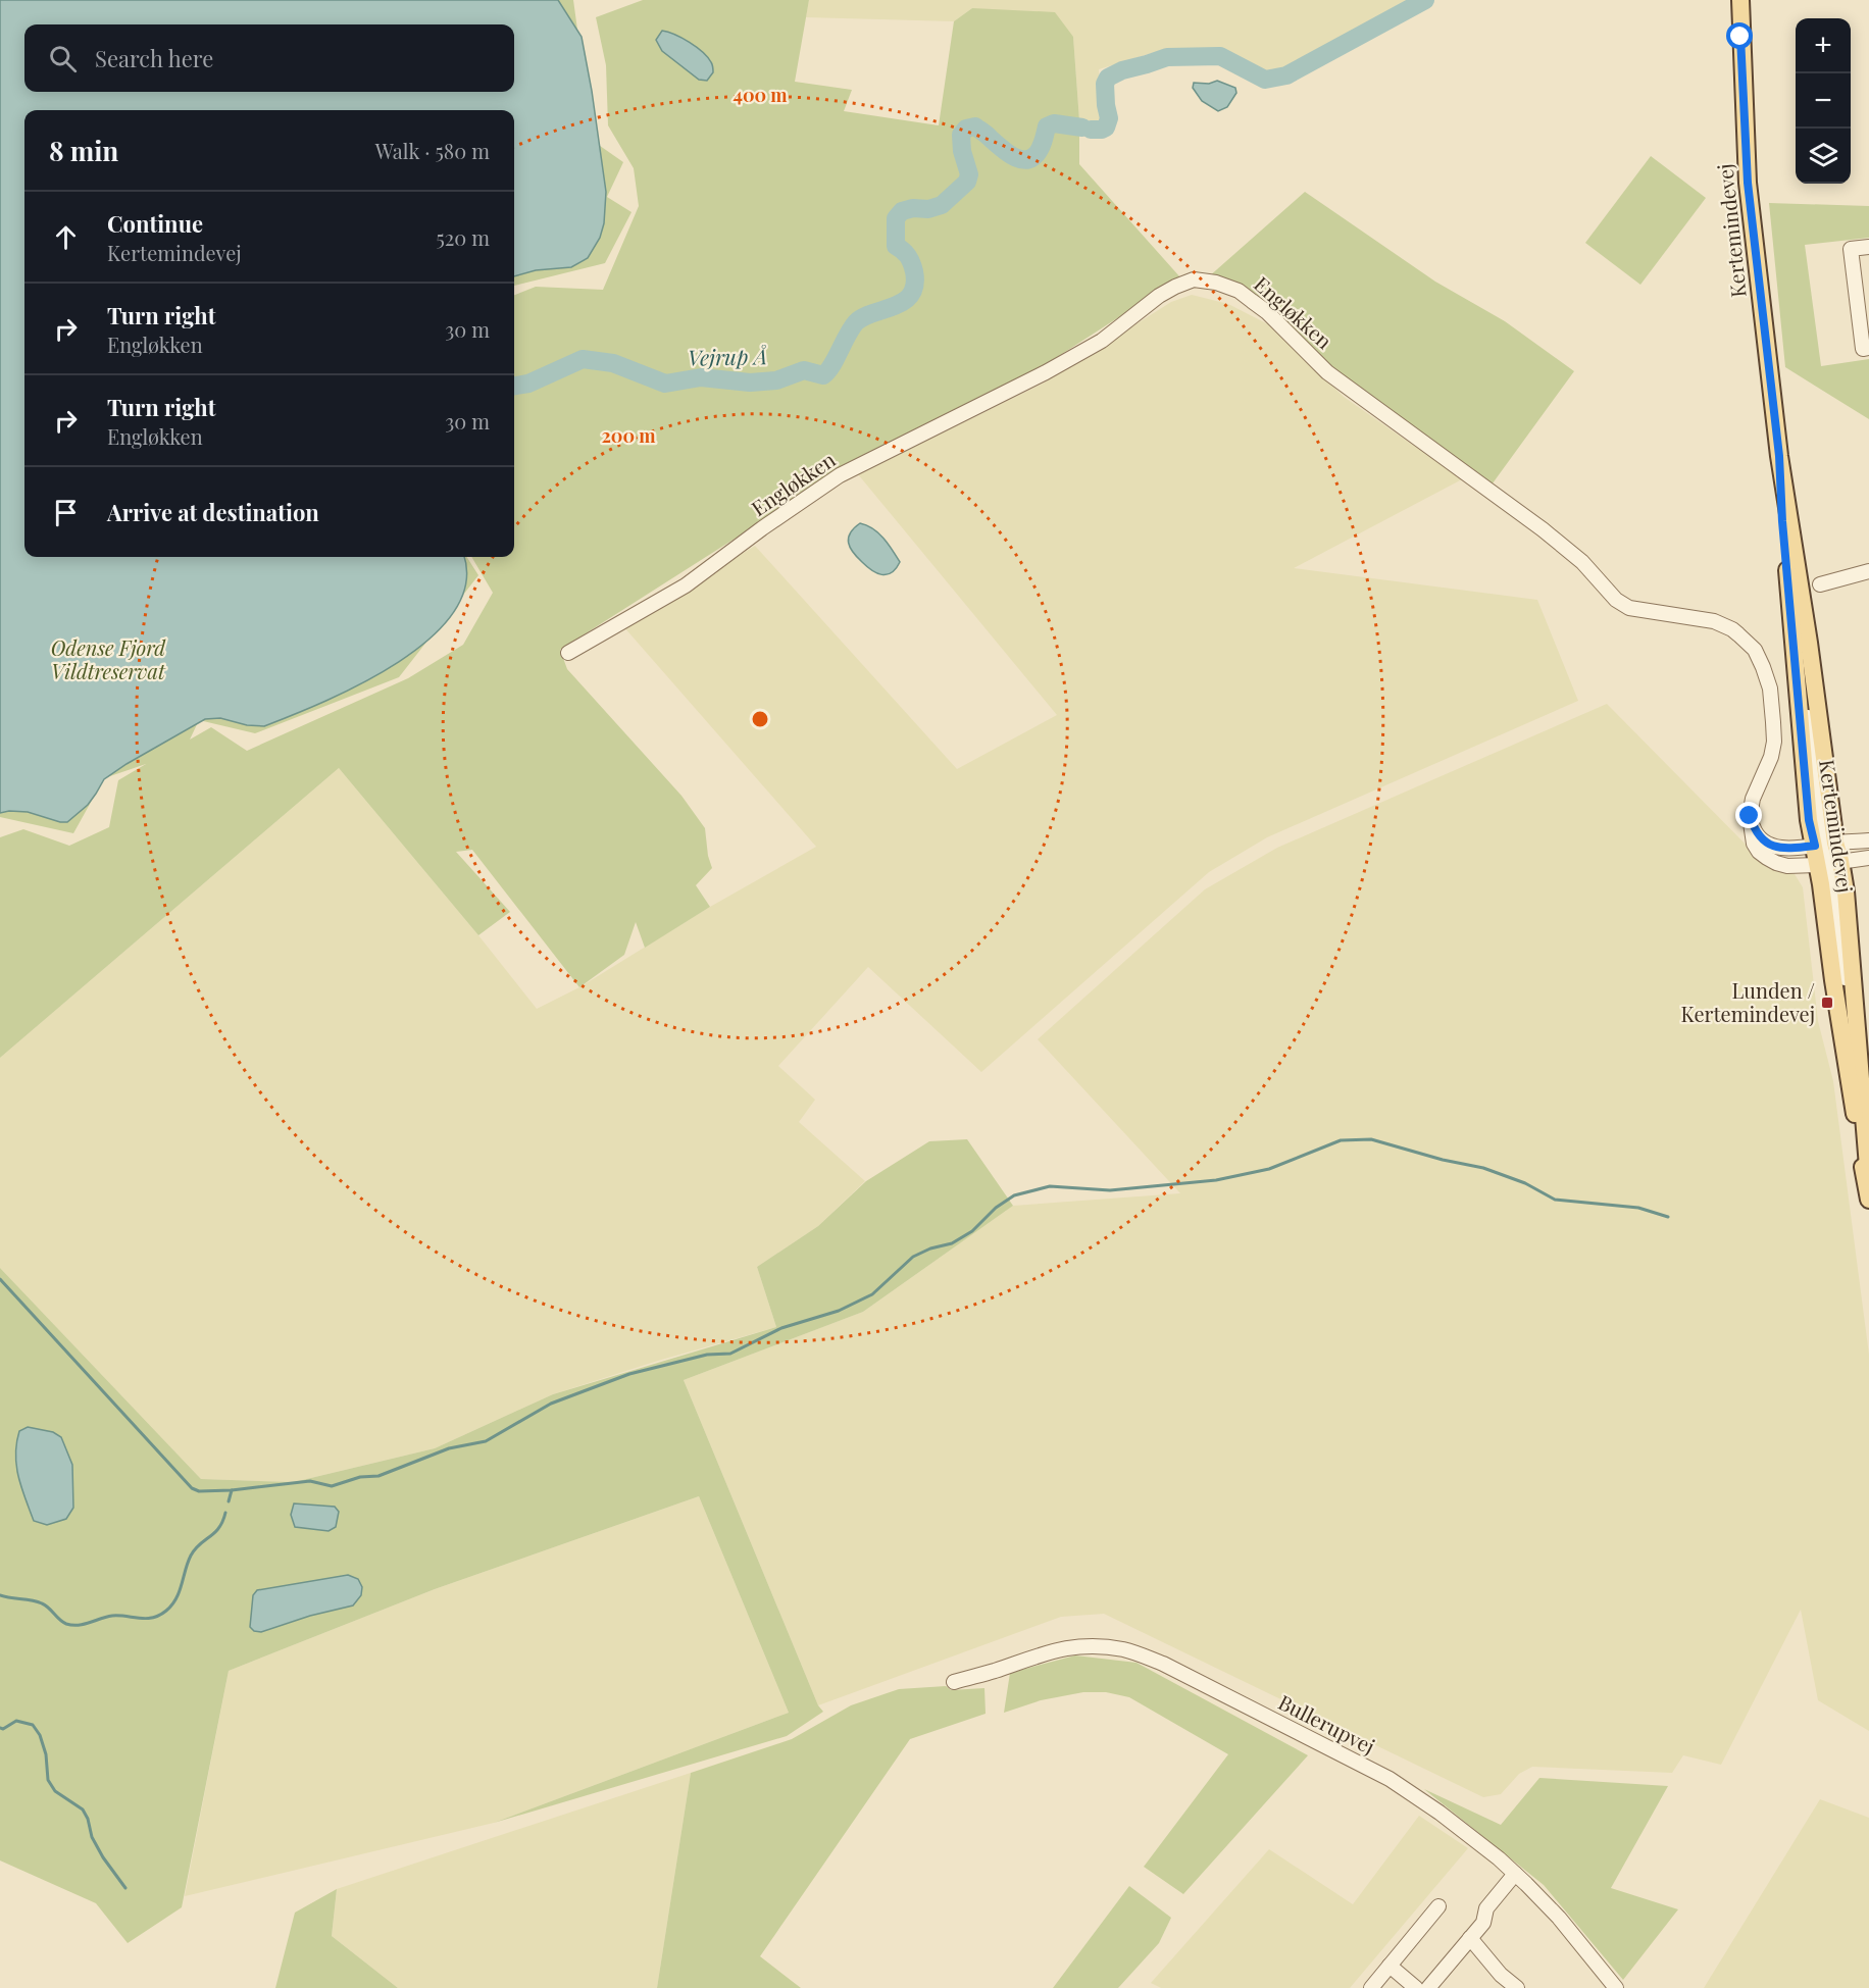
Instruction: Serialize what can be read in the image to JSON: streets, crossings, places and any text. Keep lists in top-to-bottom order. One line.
{"streets":{"main road":["Kertemindevej"],"street":["Engløkken","Bullerupvej"]},"crossings":[["Kertemindevej","Engløkken"]],"water":["Vejrup Å"],"parks":["Odense Fjord Vildtreservat"],"places":{"transit":["Lunden / Kertemindevej"]},"page":{"map_buttons":["+","−"],"search":"Search here","heading":["8 min","Walk · 580 m"],"list":[["Continue","Kertemindevej","520 m"],["Turn right","Engløkken","30 m"],["Turn right","Engløkken","30 m"],"Arrive at destination"]},"rings":["400 m","200 m"]}
